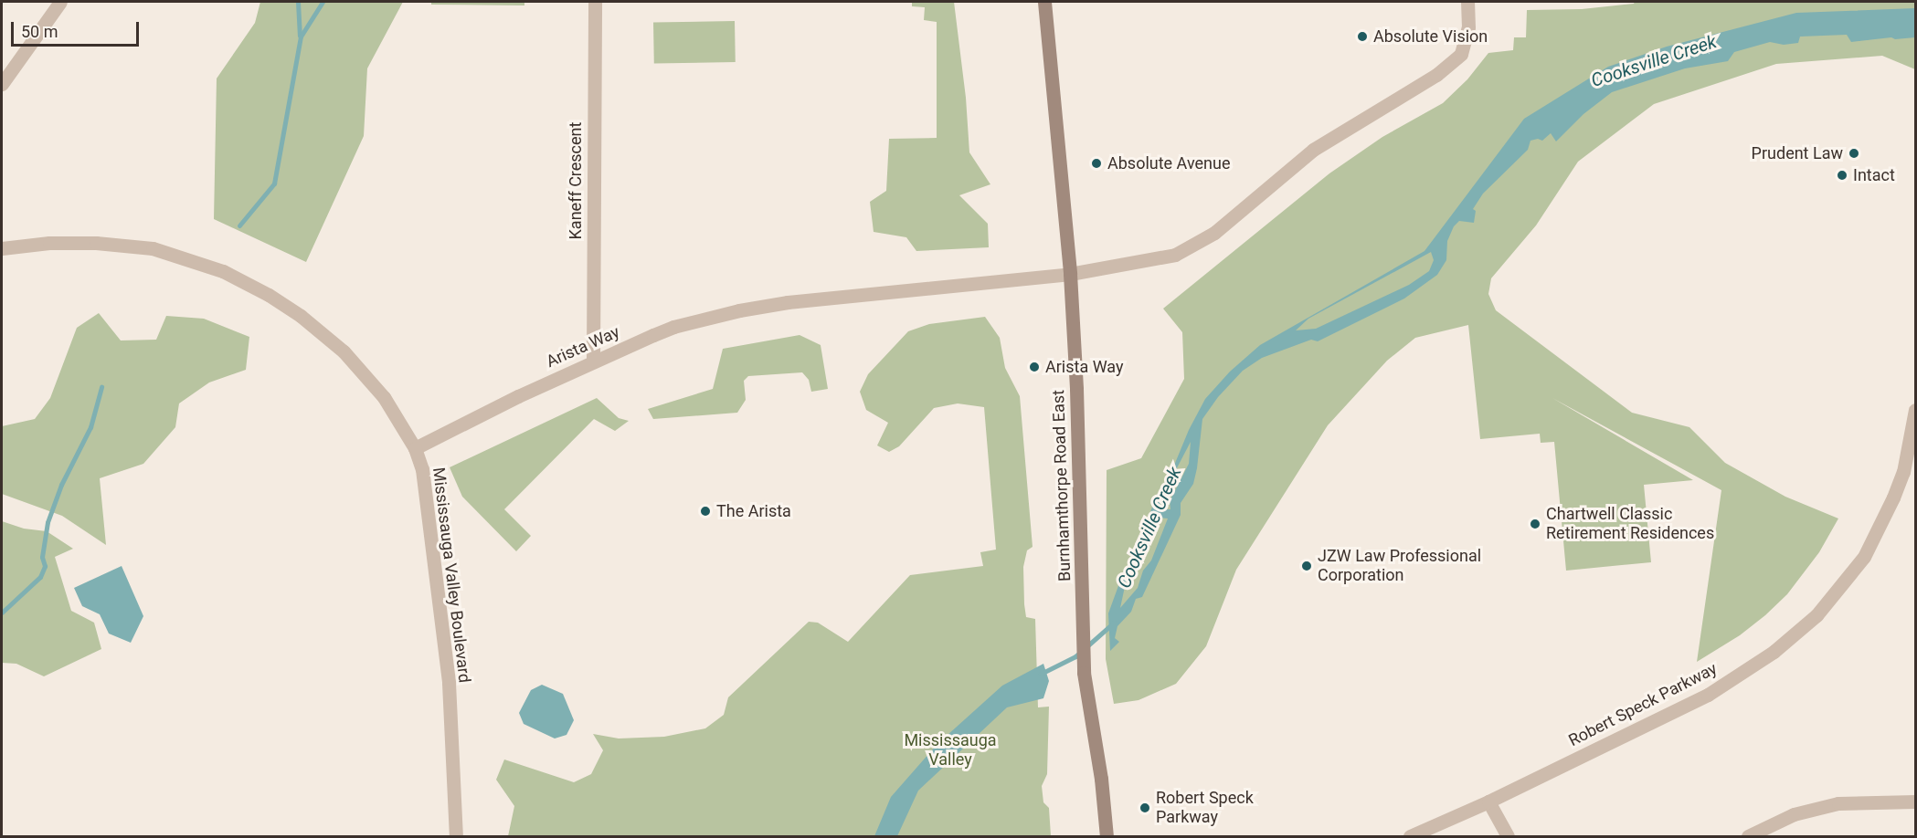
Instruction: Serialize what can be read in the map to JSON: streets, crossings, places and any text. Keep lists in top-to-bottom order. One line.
{"streets":{"main road":["Burnhamthorpe Road East"],"street":["Kaneff Crescent","Arista Way","Mississauga Valley Boulevard","Robert Speck Parkway"]},"crossings":[["Kaneff Crescent","Arista Way"],["Arista Way","Burnhamthorpe Road East"],["Arista Way","Mississauga Valley Boulevard"]],"water":["Cooksville Creek"],"parks":["Mississauga Valley"],"places":["Absolute Vision","Prudent Law","Absolute Avenue","Intact","Arista Way","The Arista","Chartwell Classic Retirement Residences","JZW Law Professional Corporation","Robert Speck Parkway"],"scale_bar":"50 m"}
